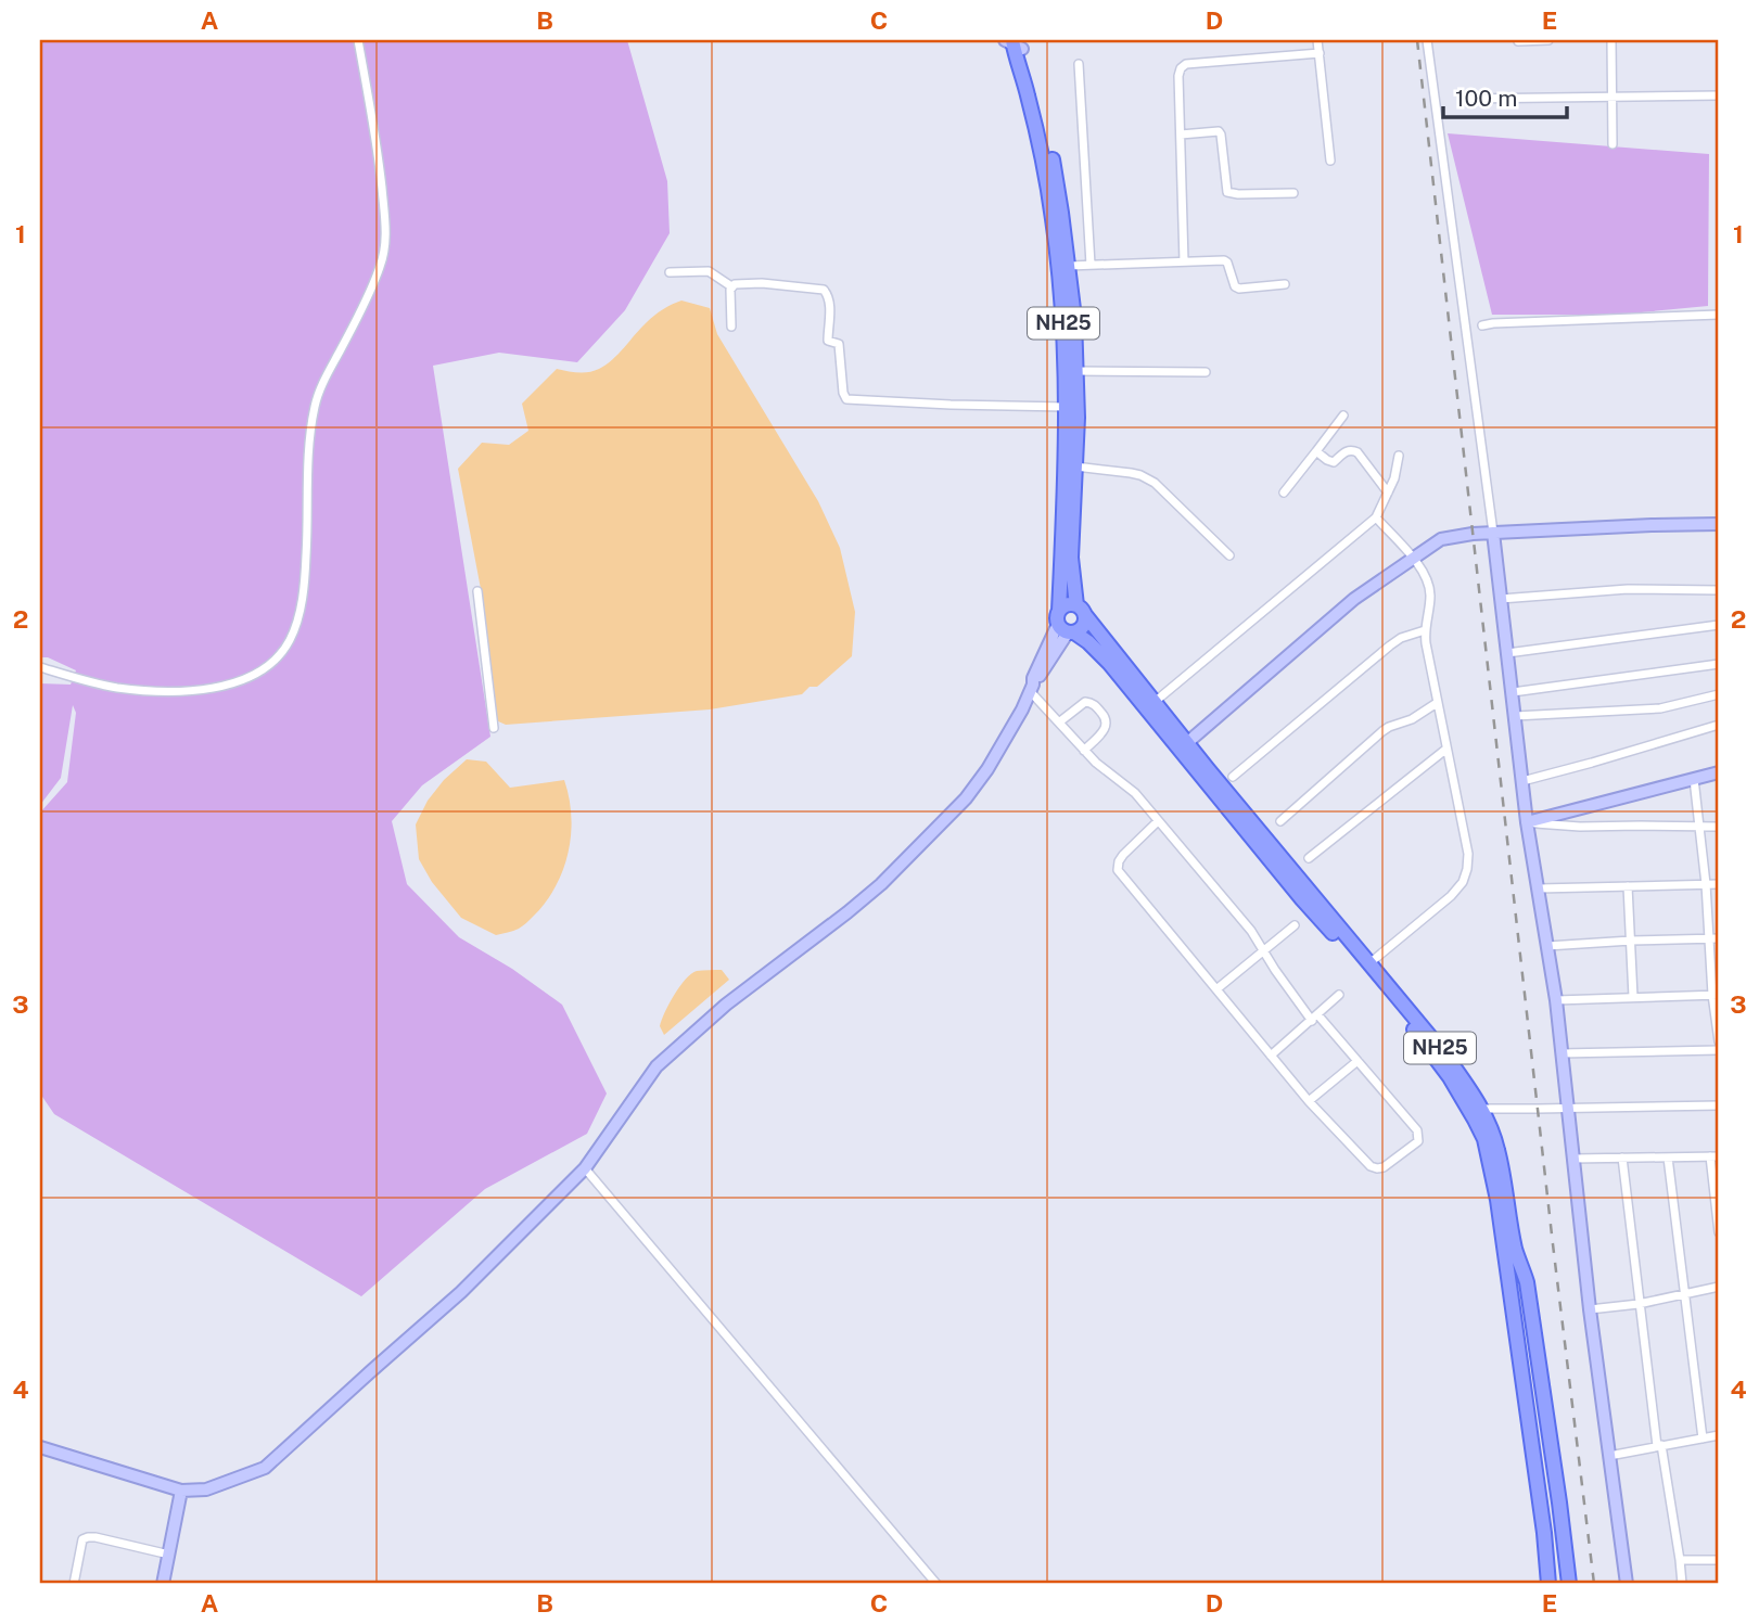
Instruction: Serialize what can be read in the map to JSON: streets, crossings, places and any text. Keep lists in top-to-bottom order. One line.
{"streets":{"main road":["NH25"]},"scale_bar":"100 m","grid":{"columns":["A","B","C","D","E"],"rows":["1","2","3","4"]}}
